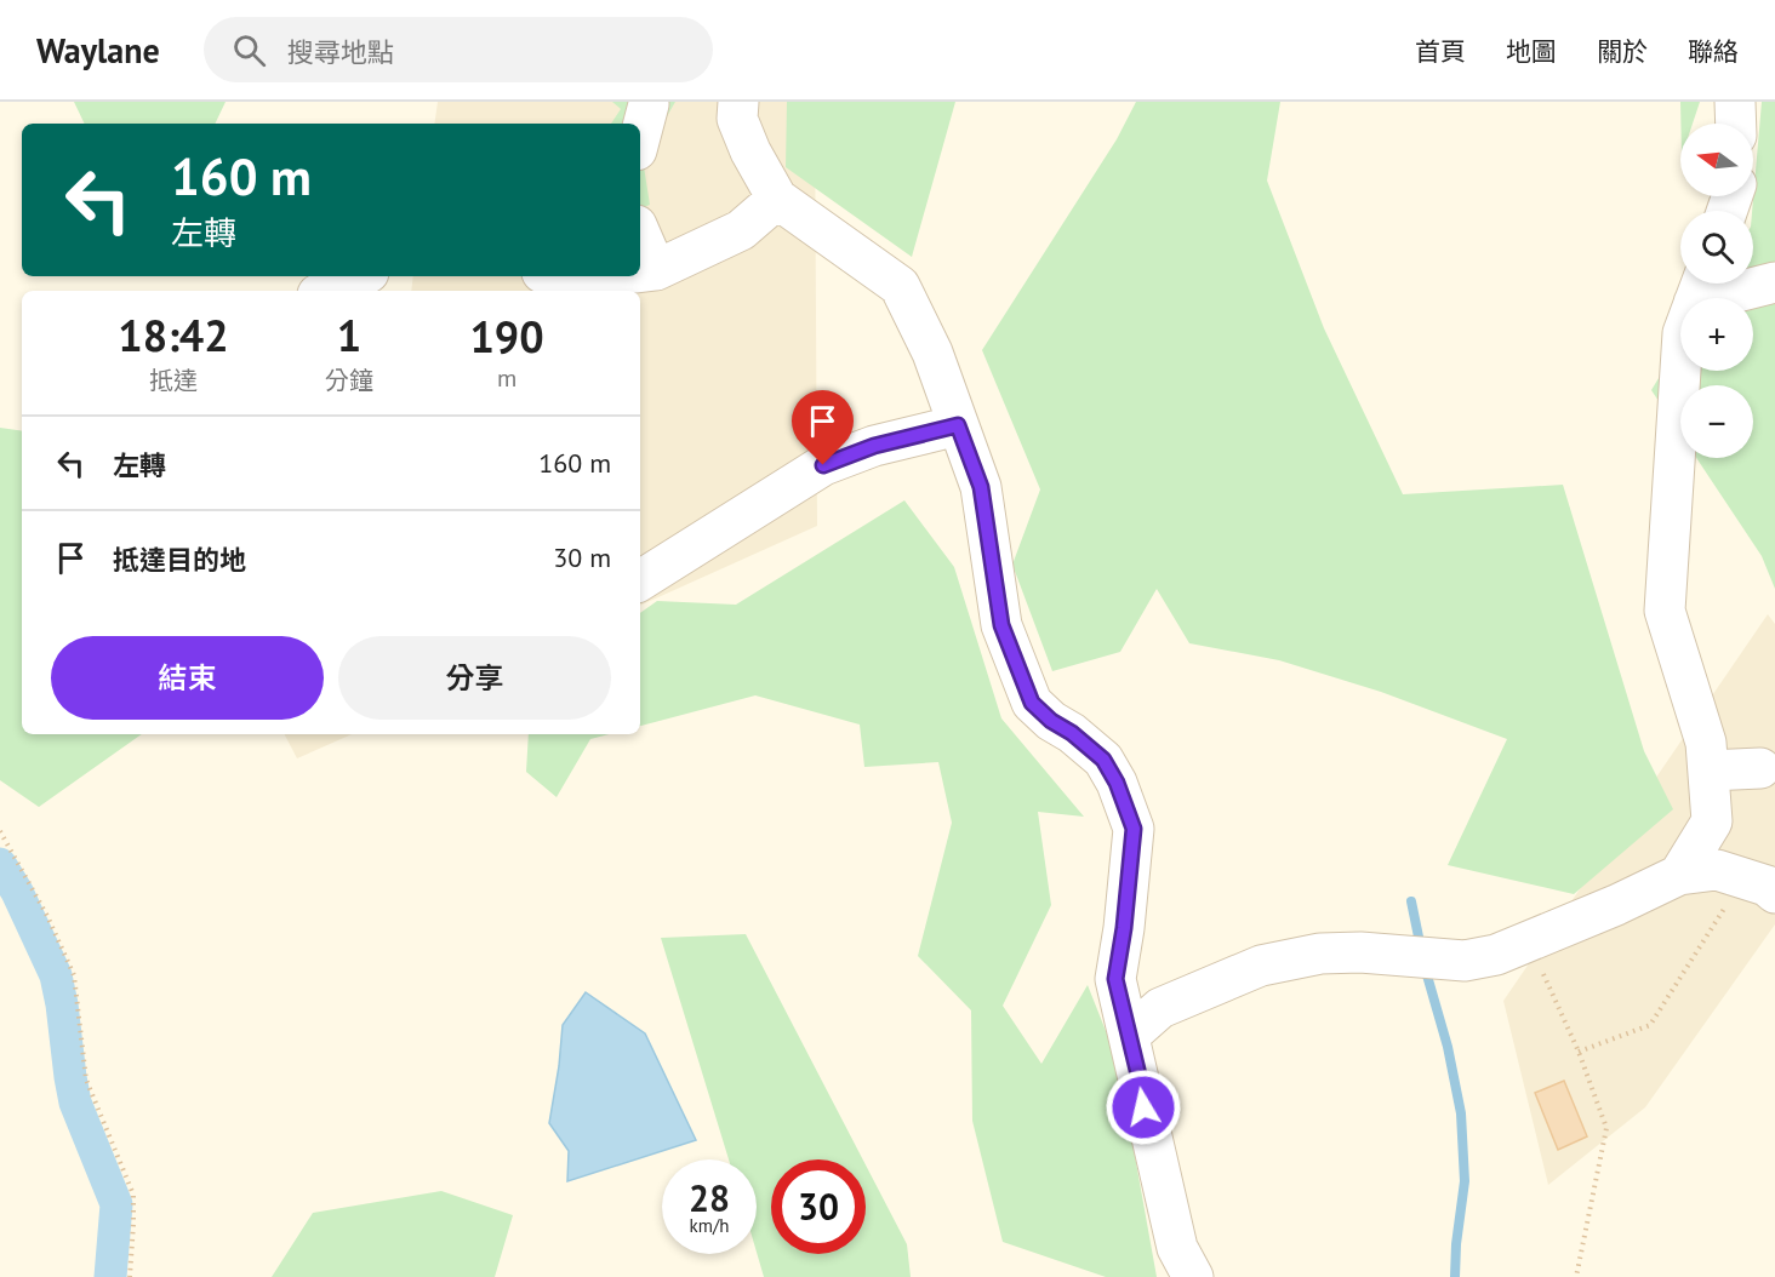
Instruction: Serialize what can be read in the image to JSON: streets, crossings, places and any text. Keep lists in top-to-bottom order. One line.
{"north":"left","page":{"header":"Waylane","search":"搜尋地點","nav":["首頁","地圖","關於","聯絡"],"map_buttons":["+","−"],"turn":["160 m","左轉"],"eta":["18:42","抵達","1","分鐘","190","m"],"list":[{"name":"左轉","value":"160 m"},{"name":"抵達目的地","value":"30 m"}],"buttons":["結束","分享"],"speed":"28 km/h","limit":"30"}}
